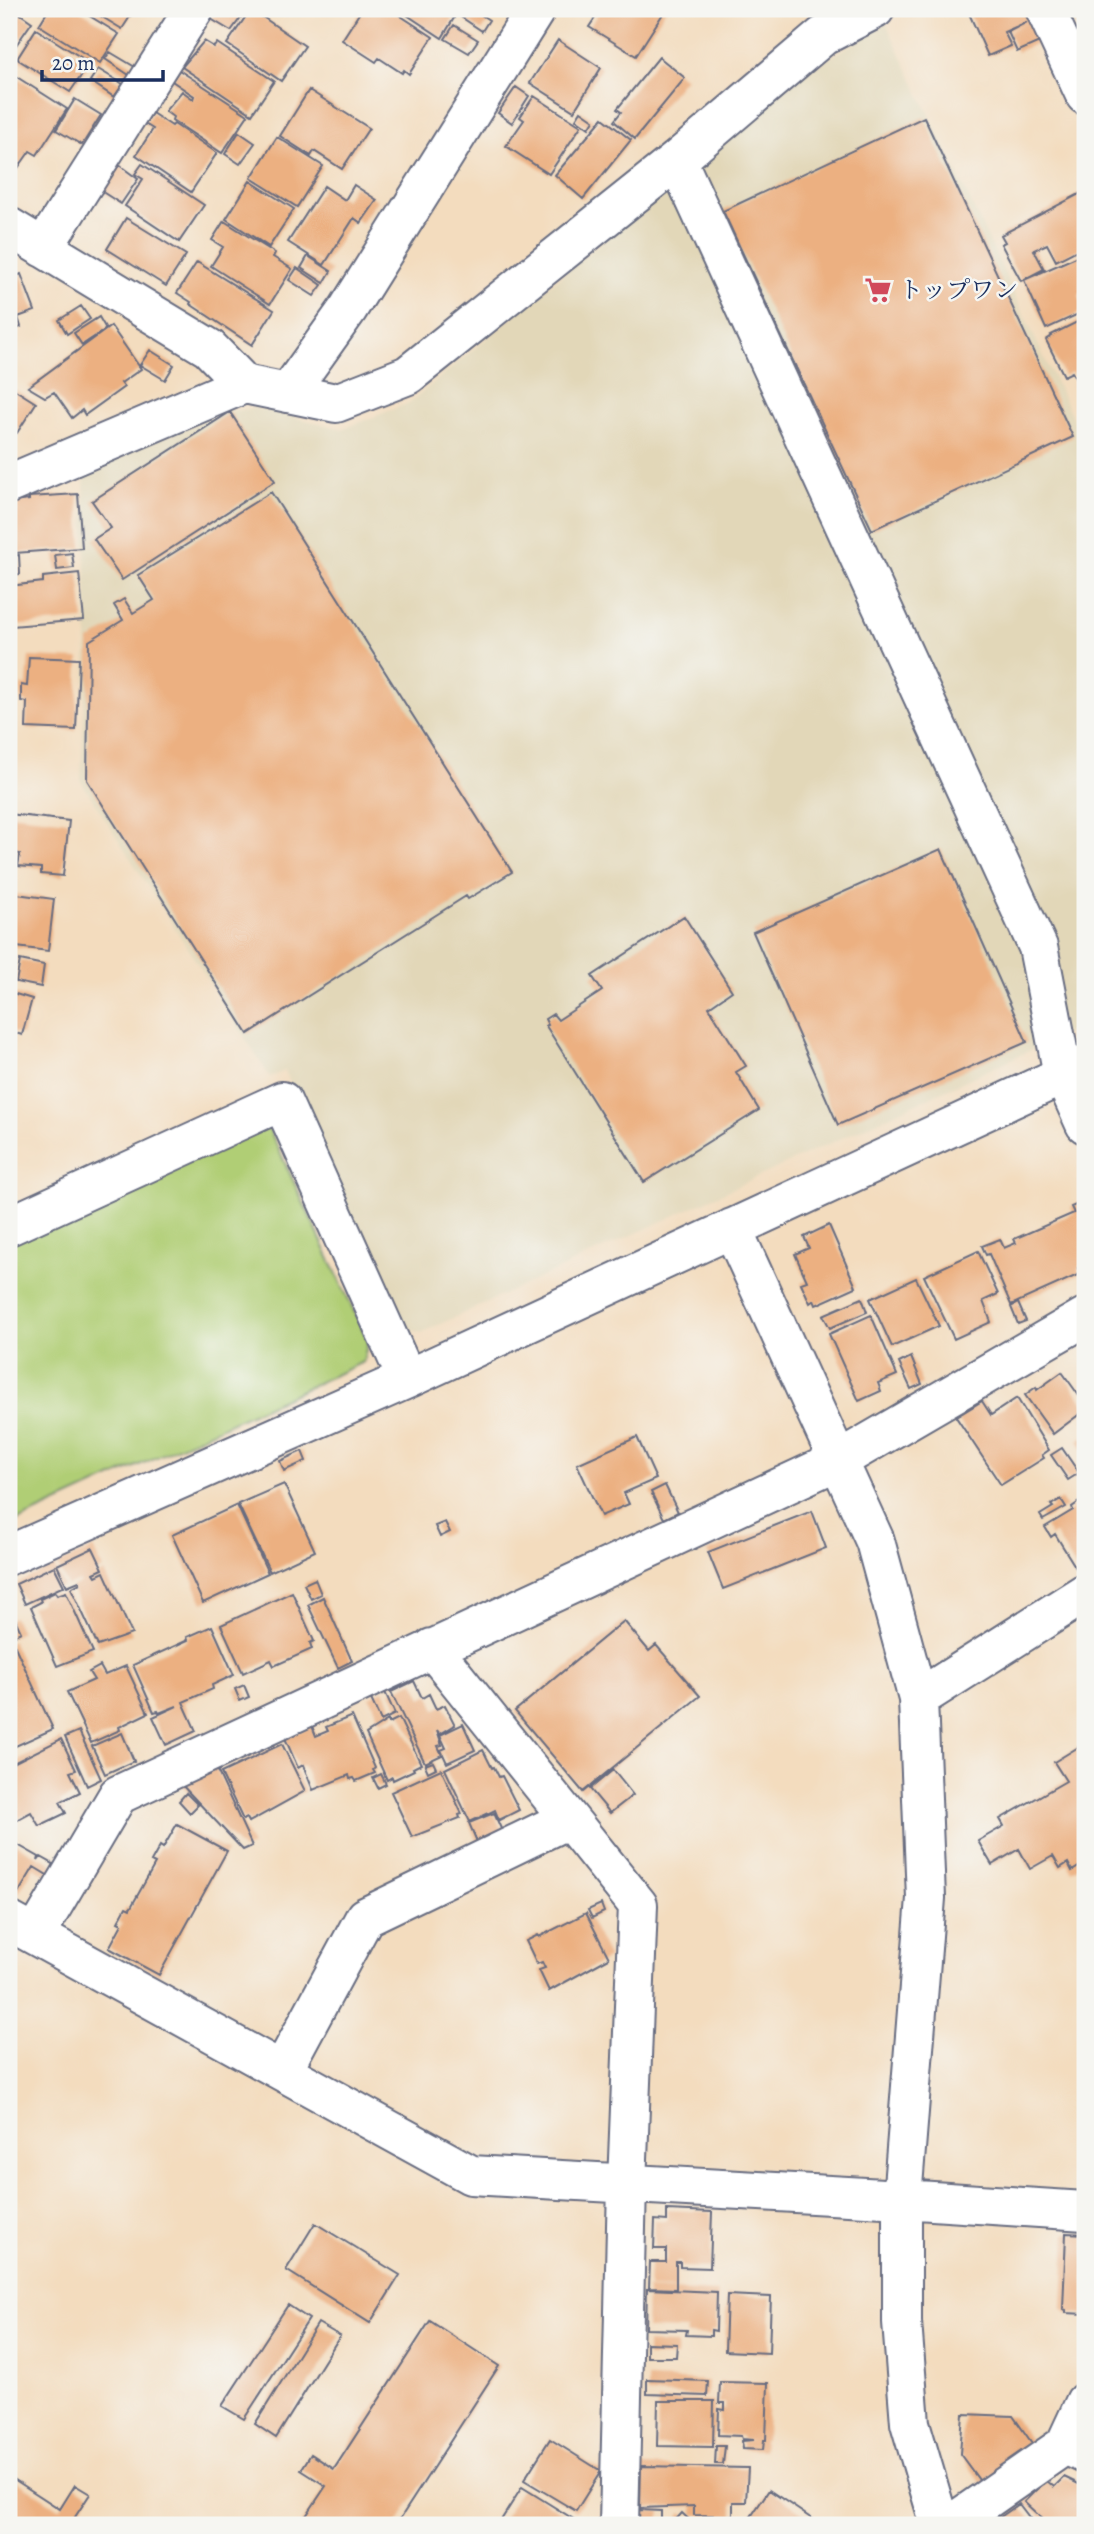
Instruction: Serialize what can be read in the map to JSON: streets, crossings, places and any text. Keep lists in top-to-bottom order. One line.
{"places":{"supermarket":["トップワン"]},"scale_bar":"20 m"}
